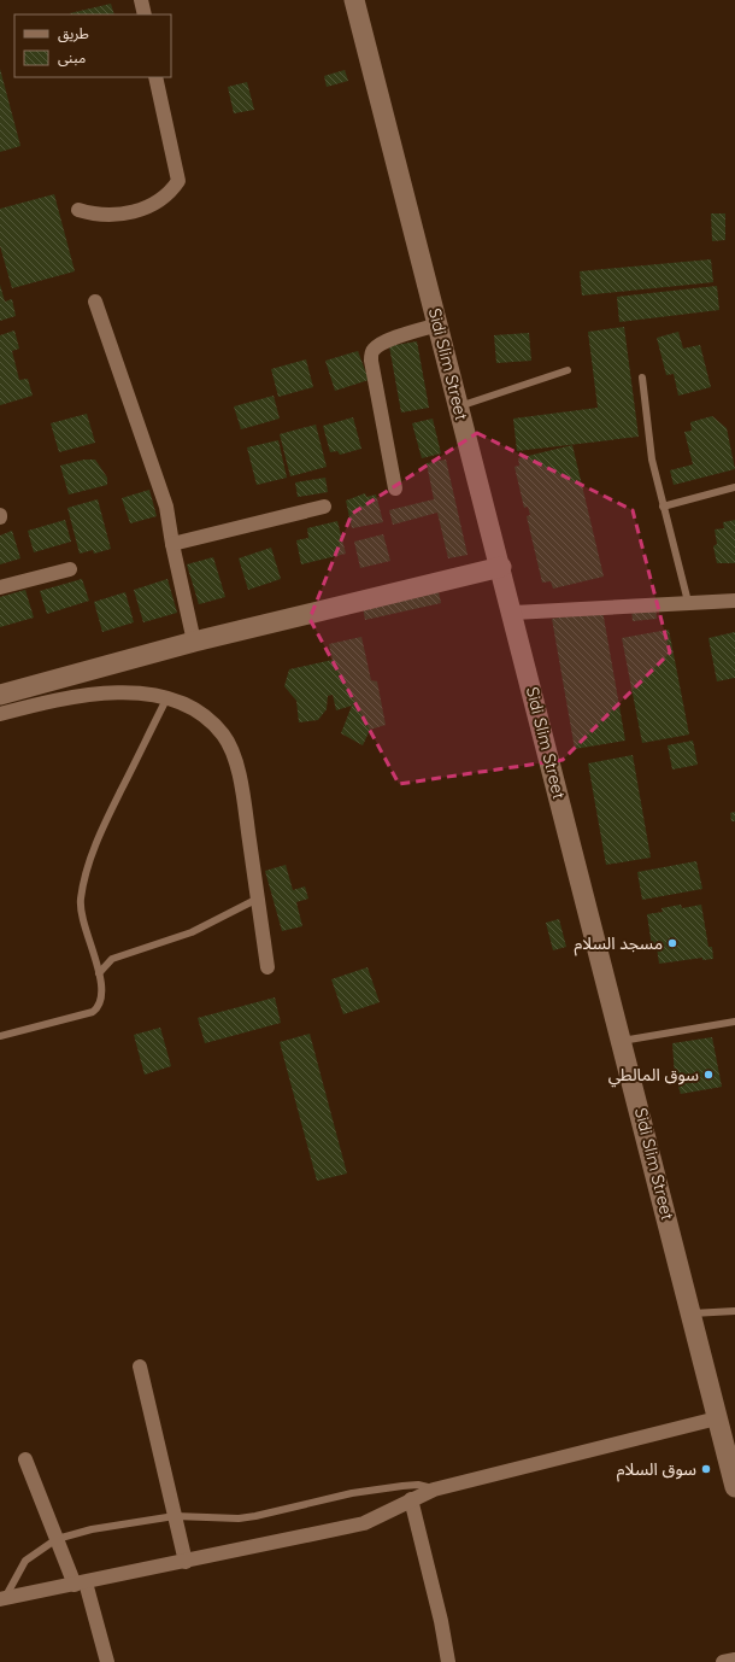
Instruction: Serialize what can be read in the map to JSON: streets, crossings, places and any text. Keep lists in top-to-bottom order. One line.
{"streets":{"main road":["Sidi Slim Street"]},"places":["مسجد السلام","سوق المالطي","سوق السلام"],"legend":["طريق","مبنى"]}
